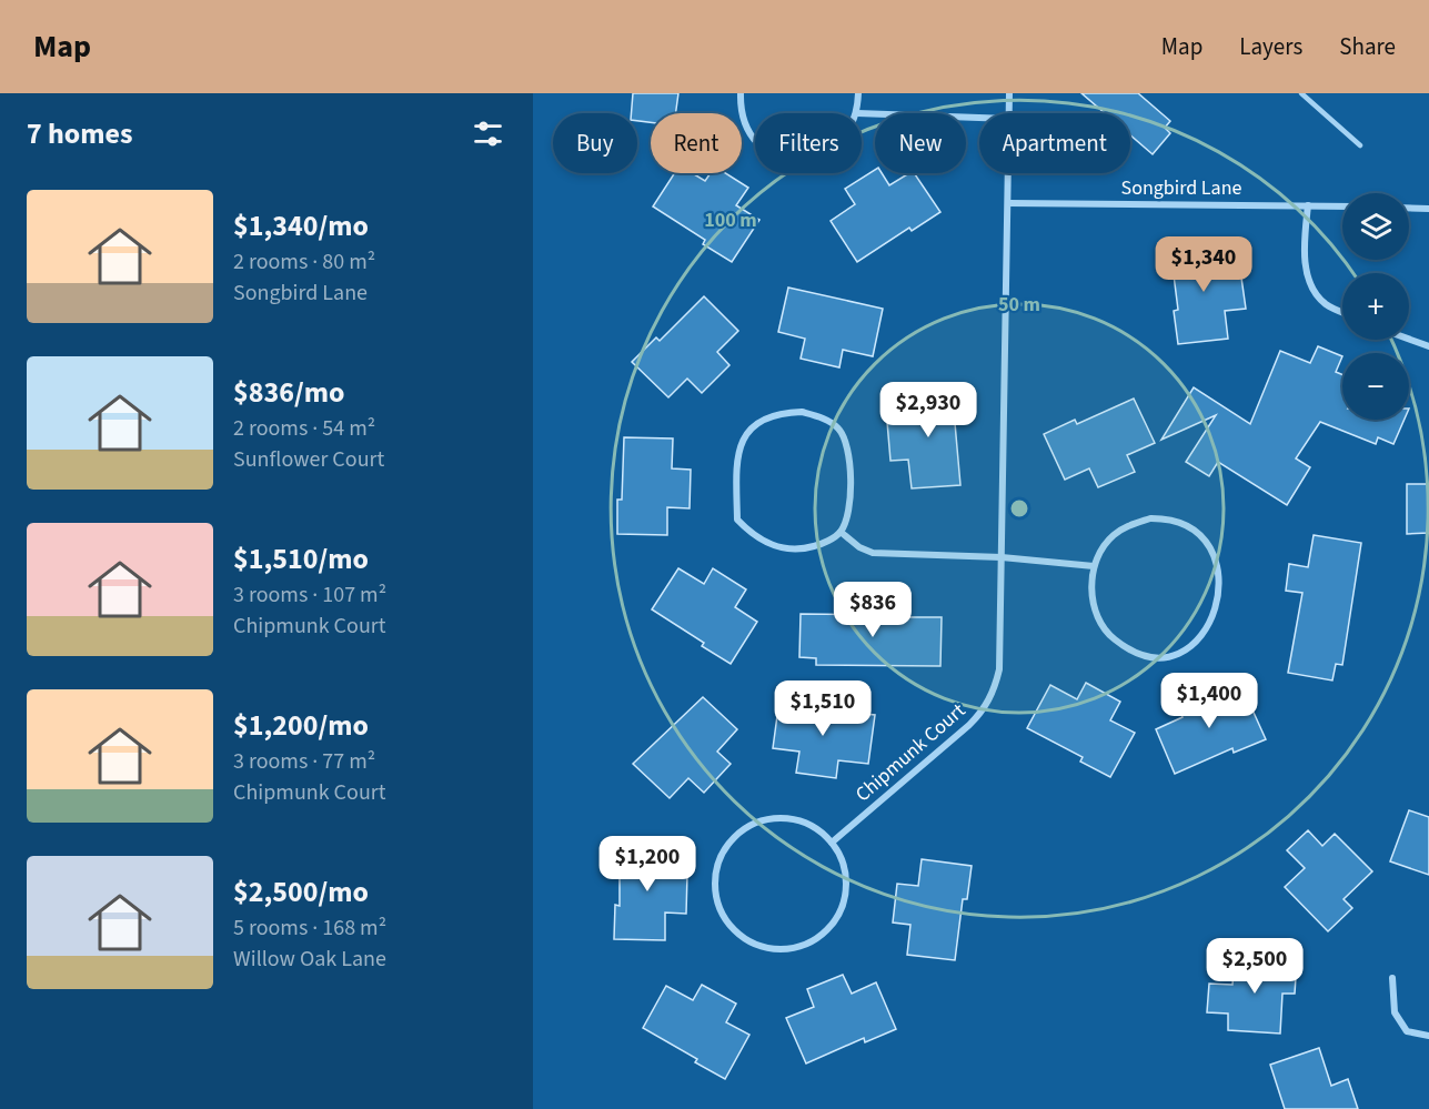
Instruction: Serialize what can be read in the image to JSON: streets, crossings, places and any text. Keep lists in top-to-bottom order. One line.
{"streets":{"street":["Songbird Lane","Chipmunk Court"]},"crossings":[["Songbird Lane","Chipmunk Court"]],"page":{"header":"Map","nav":["Map","Layers","Share"],"heading":"7 homes","chip":["Buy","Rent","Filters","New","Apartment"],"list":[{"name":"$1,340/mo","note":"2 rooms · 80 m² · Songbird Lane"},{"name":"$836/mo","note":"2 rooms · 54 m² · Sunflower Court"},{"name":"$1,510/mo","note":"3 rooms · 107 m² · Chipmunk Court"},{"name":"$1,200/mo","note":"3 rooms · 77 m² · Chipmunk Court"},{"name":"$2,500/mo","note":"5 rooms · 168 m² · Willow Oak Lane"}],"map_buttons":["+","−"],"price":["$1,340","$2,930","$836","$1,400","$1,510","$1,200","$2,500"]},"rings":["100 m","50 m"]}
